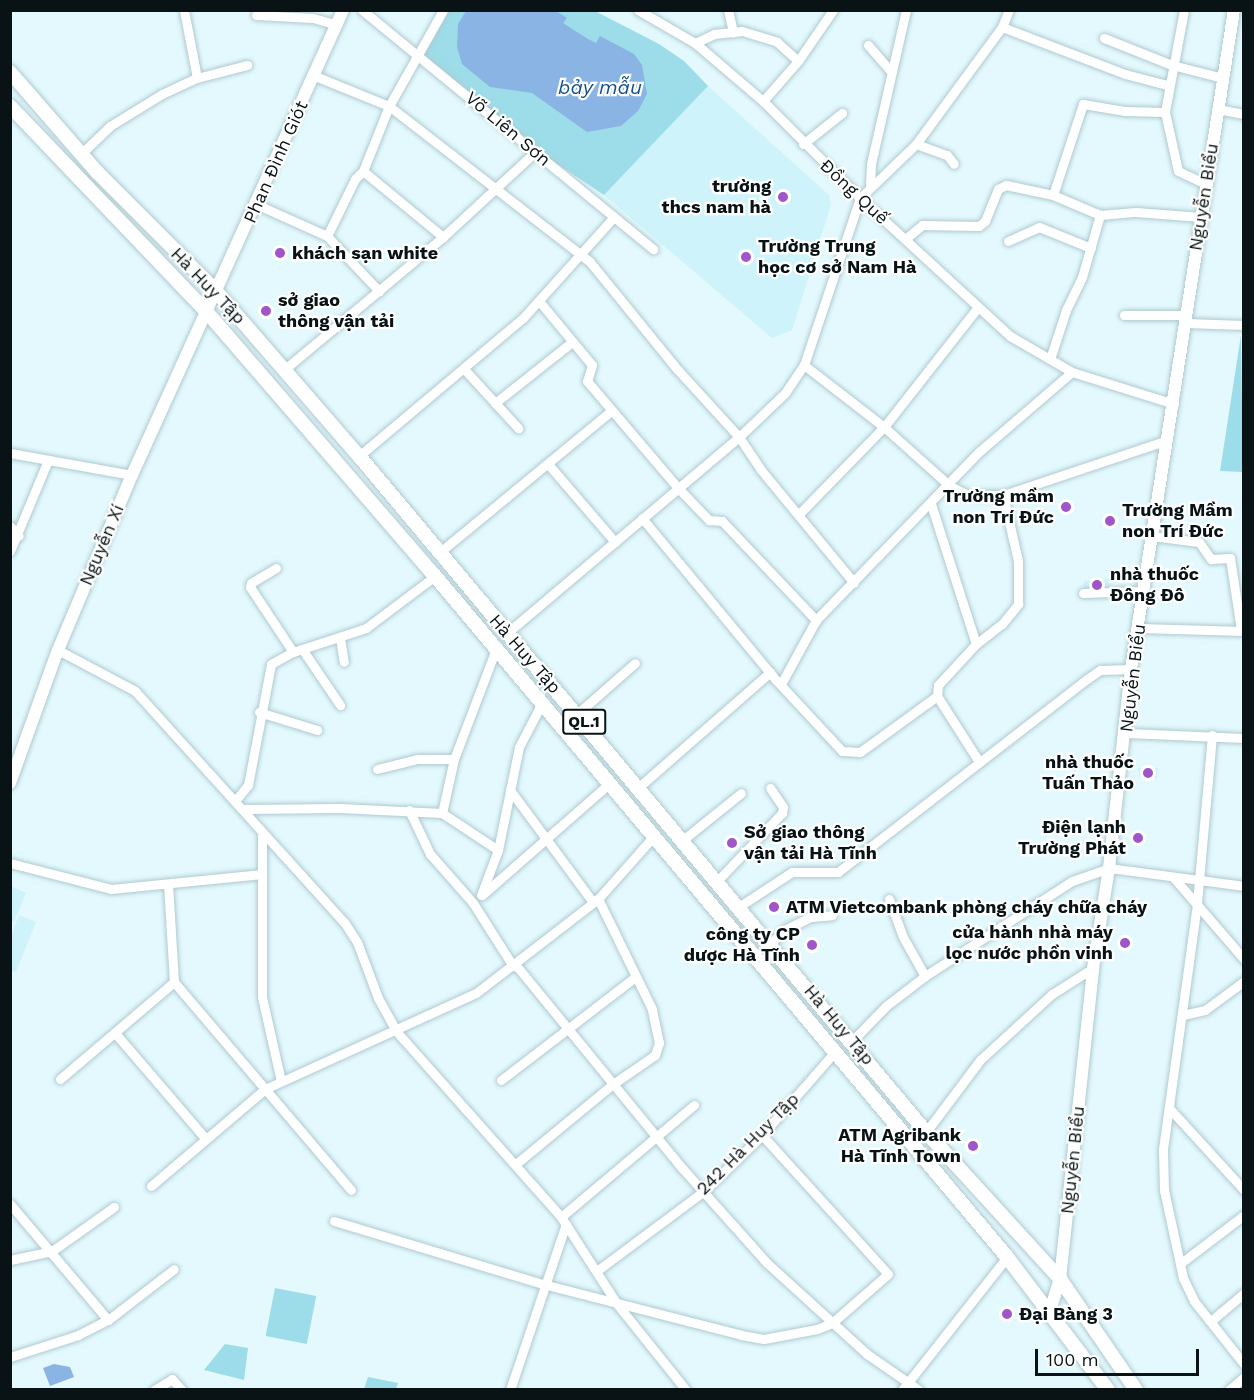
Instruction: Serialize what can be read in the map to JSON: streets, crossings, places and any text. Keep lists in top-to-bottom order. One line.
{"streets":{"main road":["Hà Huy Tập","QL.1"],"street":["Võ Liên Sơn","Phan Đình Giót","Đồng Quế","Nguyễn Biểu","Nguyễn Xí","242 Hà Huy Tập"]},"crossings":[["Phan Đình Giót","Hà Huy Tập"],["Phan Đình Giót","Nguyễn Xí"],["Đồng Quế","Nguyễn Biểu"],["Nguyễn Biểu","Hà Huy Tập"],["Hà Huy Tập","Nguyễn Xí"],["Hà Huy Tập","242 Hà Huy Tập"]],"water":["bảy mẫu"],"places":["trường thcs nam hà","khách sạn white","Trường Trung học cơ sở Nam Hà","sở giao thông vận tải","Trường mầm non Trí Đức","Trường Mầm non Trí Đức","nhà thuốc Đông Đô","nhà thuốc Tuấn Thảo","Điện lạnh Trường Phát","Sở giao thông vận tải Hà Tĩnh","ATM Vietcombank phòng cháy chữa cháy","cửa hành nhà máy lọc nước phồn vinh","công ty CP dược Hà Tĩnh","ATM Agribank Hà Tĩnh Town","Đại Bàng 3"],"scale_bar":"100 m"}
